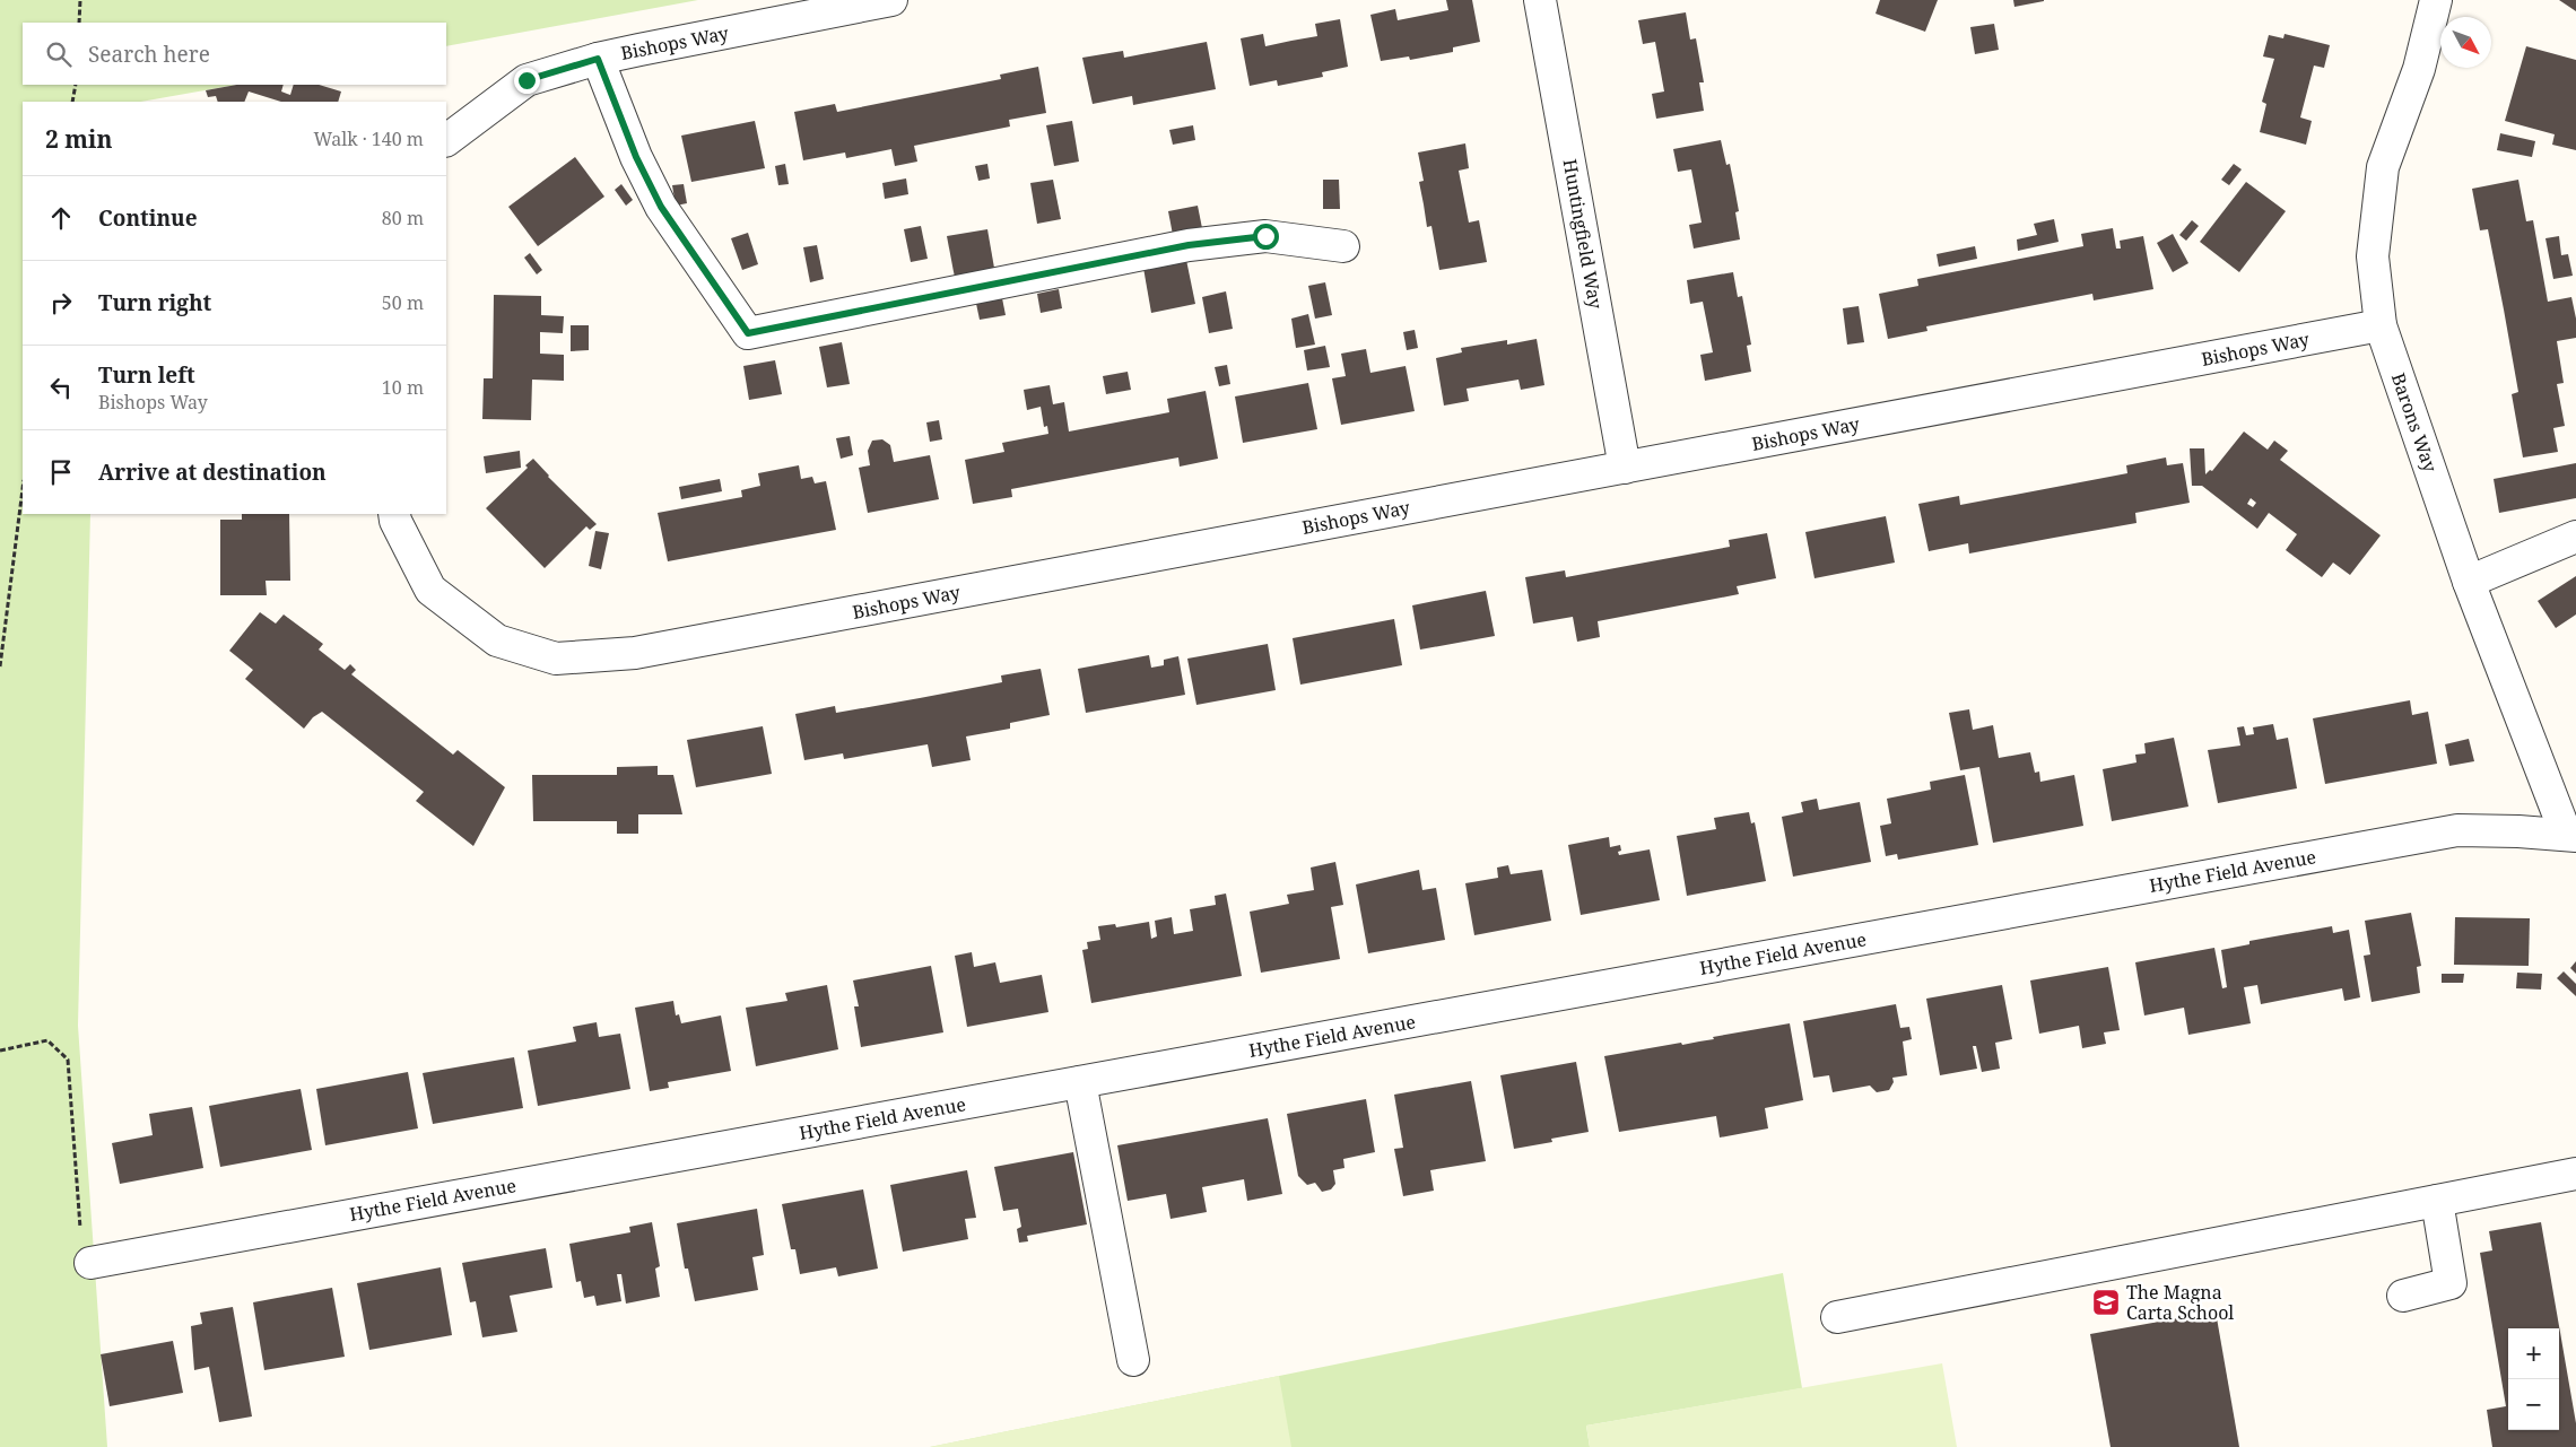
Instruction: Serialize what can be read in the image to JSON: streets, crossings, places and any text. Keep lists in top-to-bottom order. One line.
{"streets":{"street":["Bishops Way","Huntingfield Way","Barons Way","Hythe Field Avenue"]},"crossings":[["Bishops Way","Huntingfield Way"],["Bishops Way","Barons Way"],["Barons Way","Hythe Field Avenue"]],"places":{"school or university":["The Magna Carta School"]},"north":"bottom right","page":{"search":"Search here","heading":["2 min","Walk · 140 m"],"list":[["Continue","80 m"],["Turn right","50 m"],["Turn left","Bishops Way","10 m"],"Arrive at destination"],"map_buttons":["+","−"]}}
